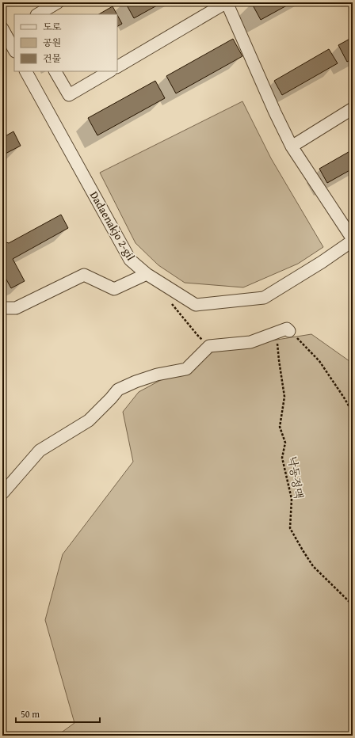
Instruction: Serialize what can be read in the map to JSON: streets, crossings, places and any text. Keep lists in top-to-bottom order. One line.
{"streets":{"street":["Dadaenakjo 2-gil"],"path":["낙동정맥"]},"legend":["도로","공원","건물"],"scale_bar":"50 m"}
